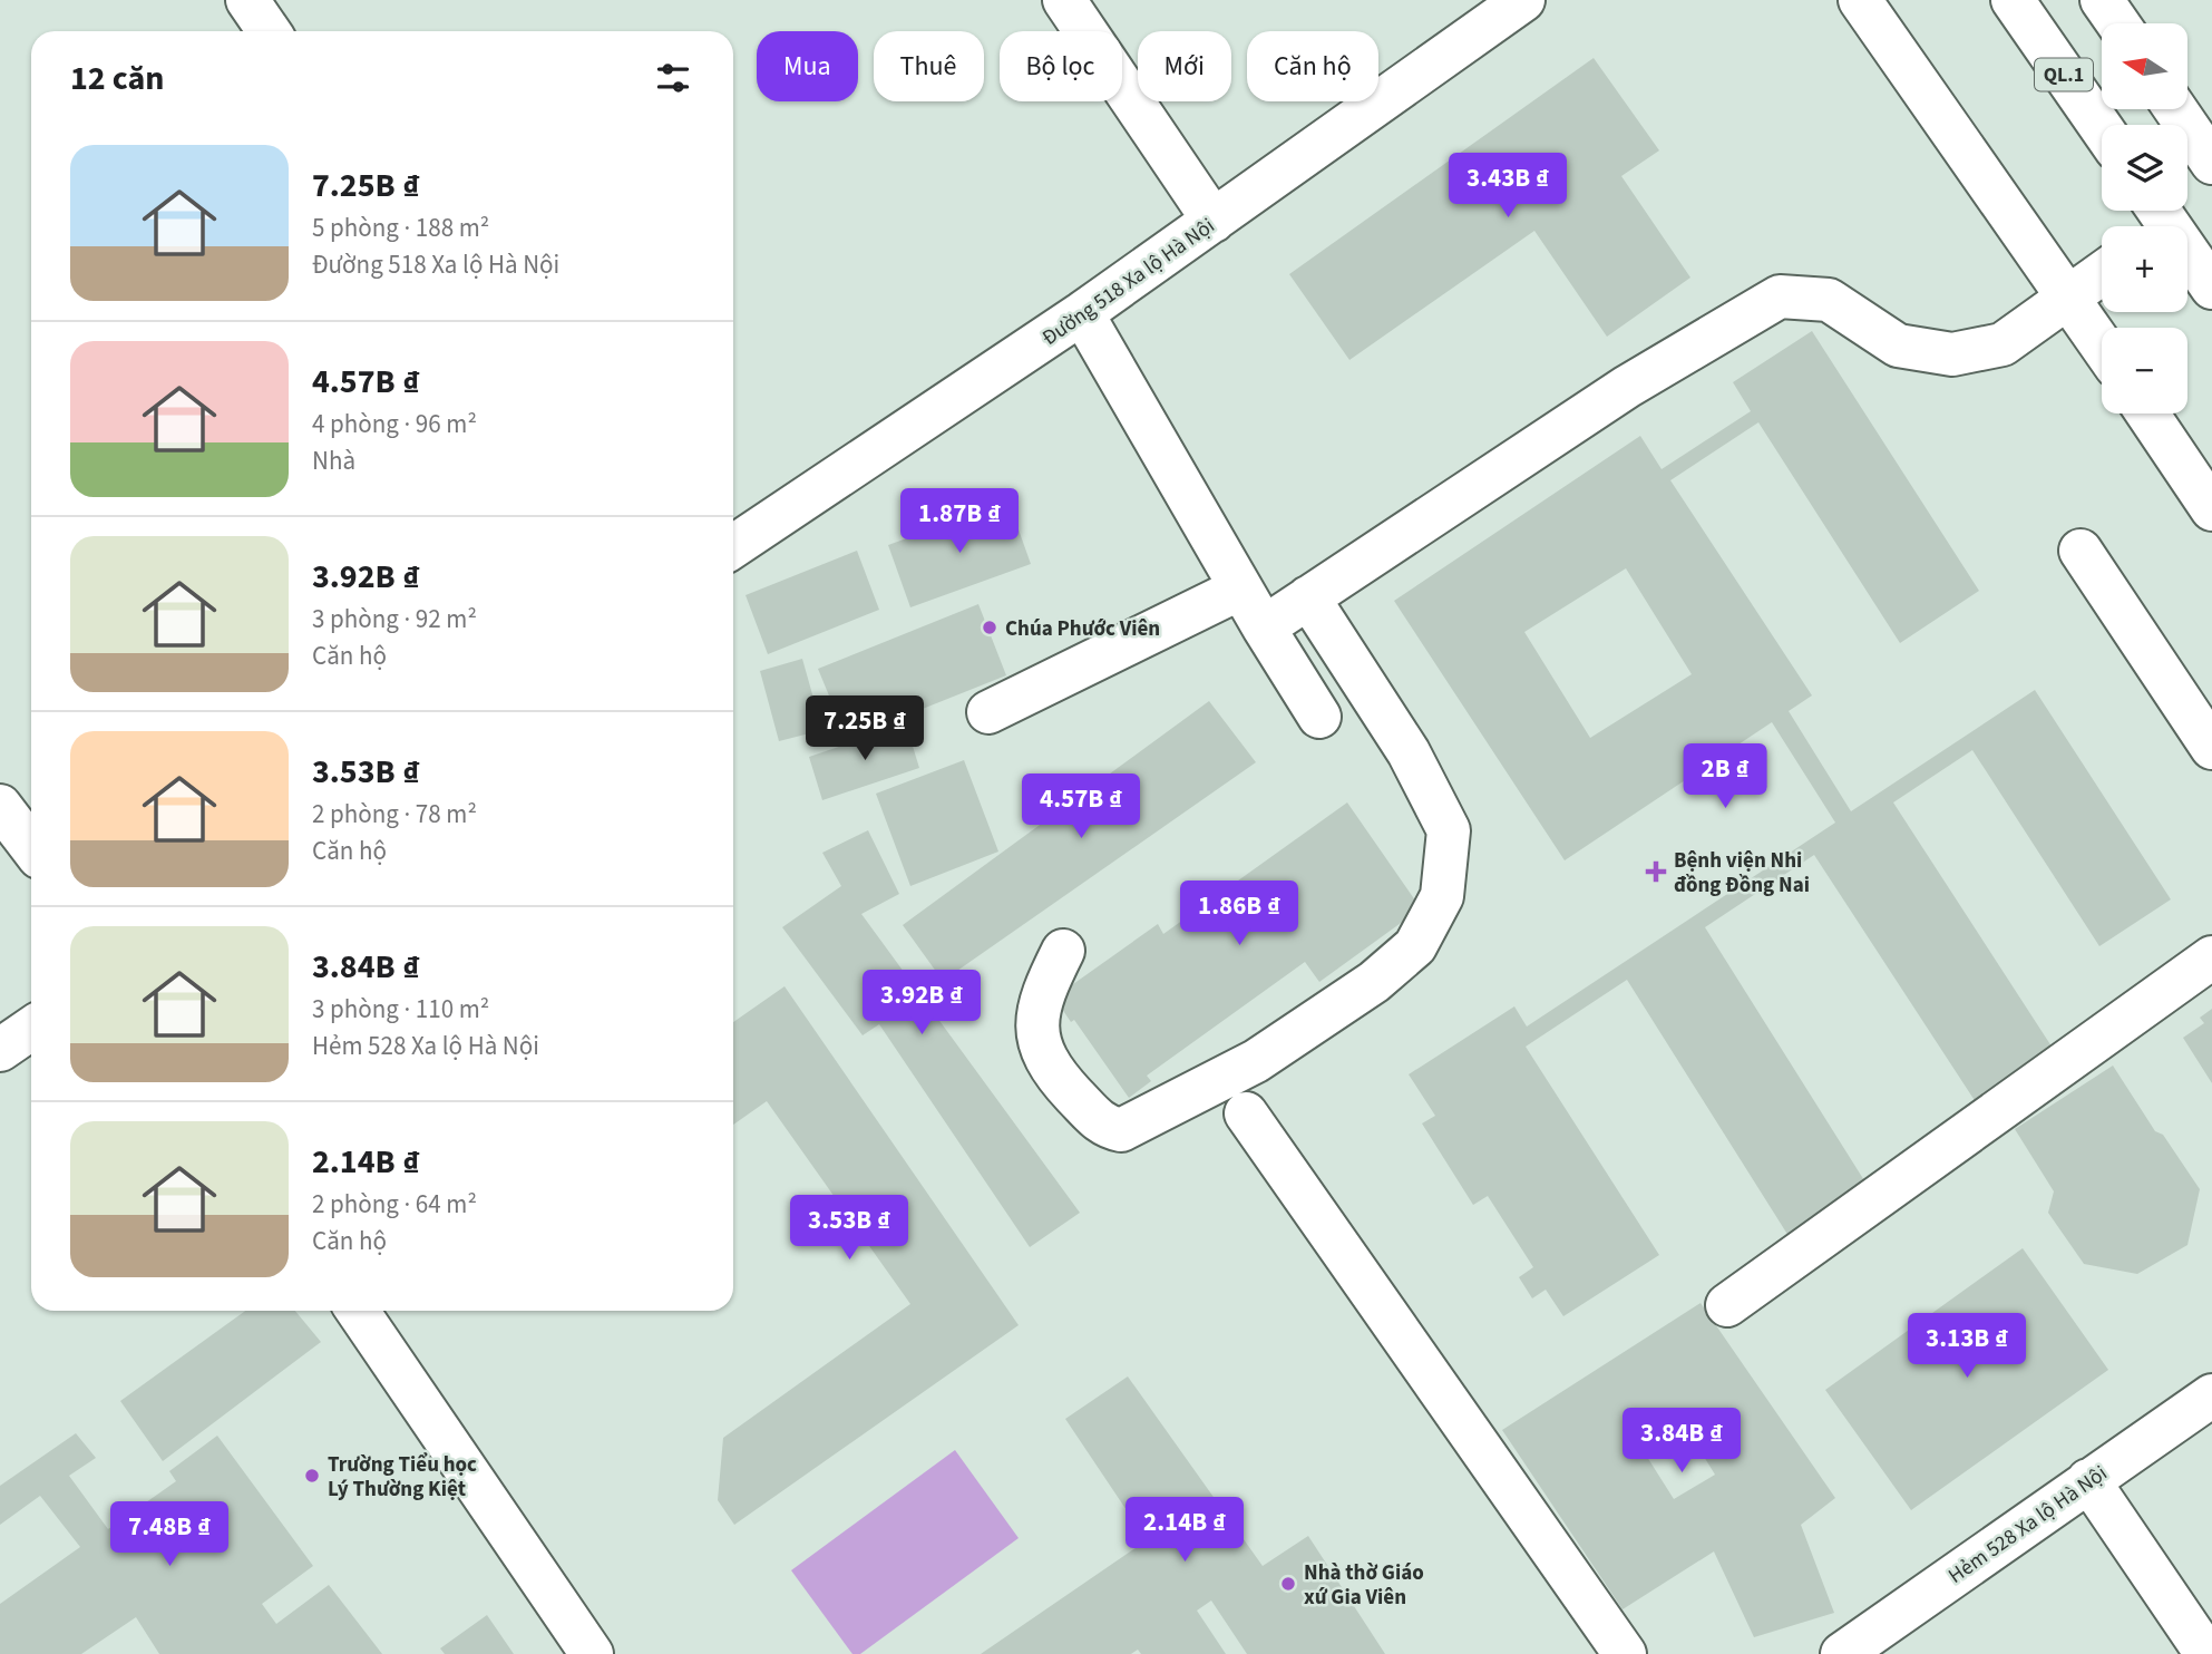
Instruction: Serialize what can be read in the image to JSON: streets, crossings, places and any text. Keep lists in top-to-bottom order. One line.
{"streets":{"main road":["QL.1","Đường 518 Xa lộ Hà Nội","Hẻm 528 Xa lộ Hà Nội"]},"places":{"other":["Chúa Phước Viên","Trường Tiểu học Lý Thường Kiệt","Nhà thờ Giáo xứ Gia Viên"],"health":["Bệnh viện Nhi đồng Đồng Nai"]},"north":"left","page":{"map_buttons":["+","−"],"chip":["Mua","Thuê","Bộ lọc","Mới","Căn hộ"],"heading":"12 căn","list":[{"name":"7.25B ₫","note":"5 phòng · 188 m² · Đường 518 Xa lộ Hà Nội"},{"name":"4.57B ₫","note":"4 phòng · 96 m² · Nhà"},{"name":"3.92B ₫","note":"3 phòng · 92 m² · Căn hộ"},{"name":"3.53B ₫","note":"2 phòng · 78 m² · Căn hộ"},{"name":"3.84B ₫","note":"3 phòng · 110 m² · Hẻm 528 Xa lộ Hà Nội"},{"name":"2.14B ₫","note":"2 phòng · 64 m² · Căn hộ"}],"price":["3.43B ₫","1.87B ₫","7.25B ₫","2B ₫","4.57B ₫","1.86B ₫","3.92B ₫","3.53B ₫","3.13B ₫","3.84B ₫","2.14B ₫","7.48B ₫"]}}
